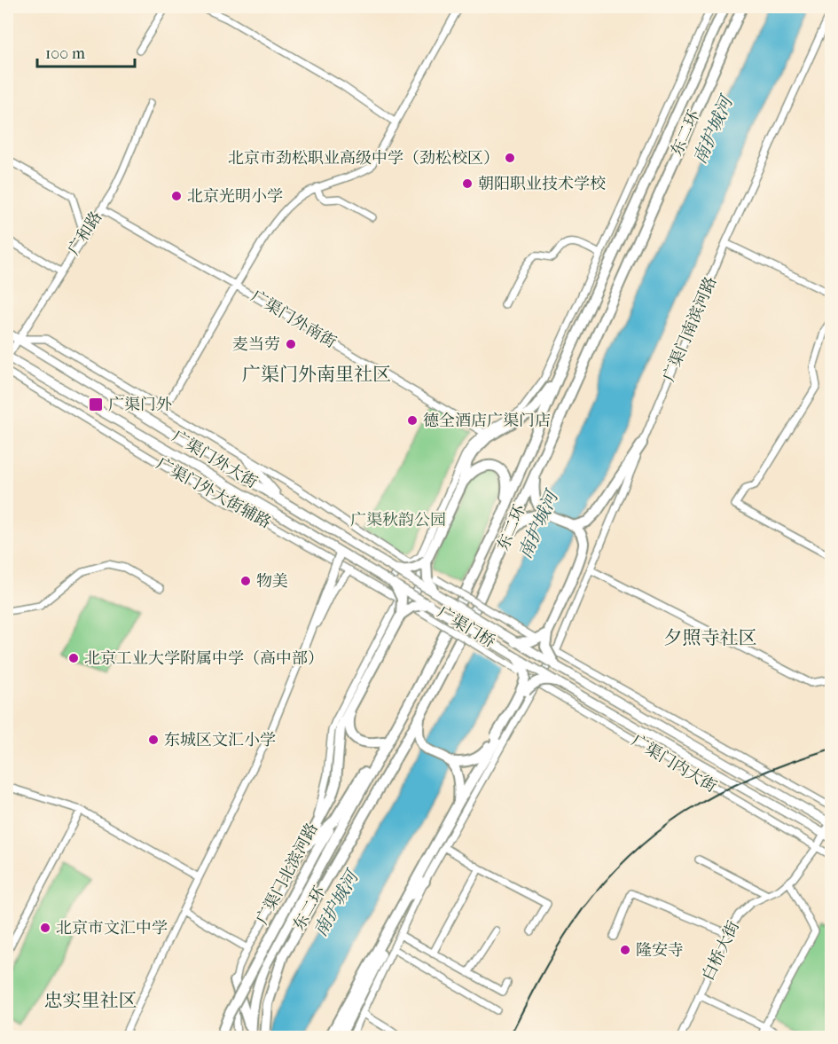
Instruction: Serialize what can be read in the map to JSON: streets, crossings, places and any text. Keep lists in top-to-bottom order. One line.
{"streets":{"highway":["东二环"],"main road":["广渠门外大街","广渠门桥","广渠门内大街"],"street":["广和路","广渠门外南街","广渠门南滨河路","广渠门外大街辅路","广渠门北滨河路","白桥大街"]},"crossings":[["广和路","广渠门外南街"],["广和路","广渠门外大街"],["广渠门南滨河路","广渠门桥"],["广渠门南滨河路","广渠门内大街"],["广渠门外大街","广渠门桥"],["广渠门外大街辅路","广渠门桥"],["广渠门外大街辅路","广渠门北滨河路"],["广渠门桥","广渠门内大街"],["广渠门桥","广渠门北滨河路"],["广渠门内大街","白桥大街"]],"districts":["广渠门外南里社区","夕照寺社区","忠实里社区"],"water":["南护城河"],"parks":["广渠秋韵公园"],"places":{"other":["北京市劲松职业高级中学（劲松校区）","朝阳职业技术学校","北京光明小学","麦当劳","德全酒店广渠门店","物美","北京工业大学附属中学（高中部）","东城区文汇小学","北京市文汇中学","隆安寺"],"transit":["广渠门外"]},"scale_bar":"100 m"}
